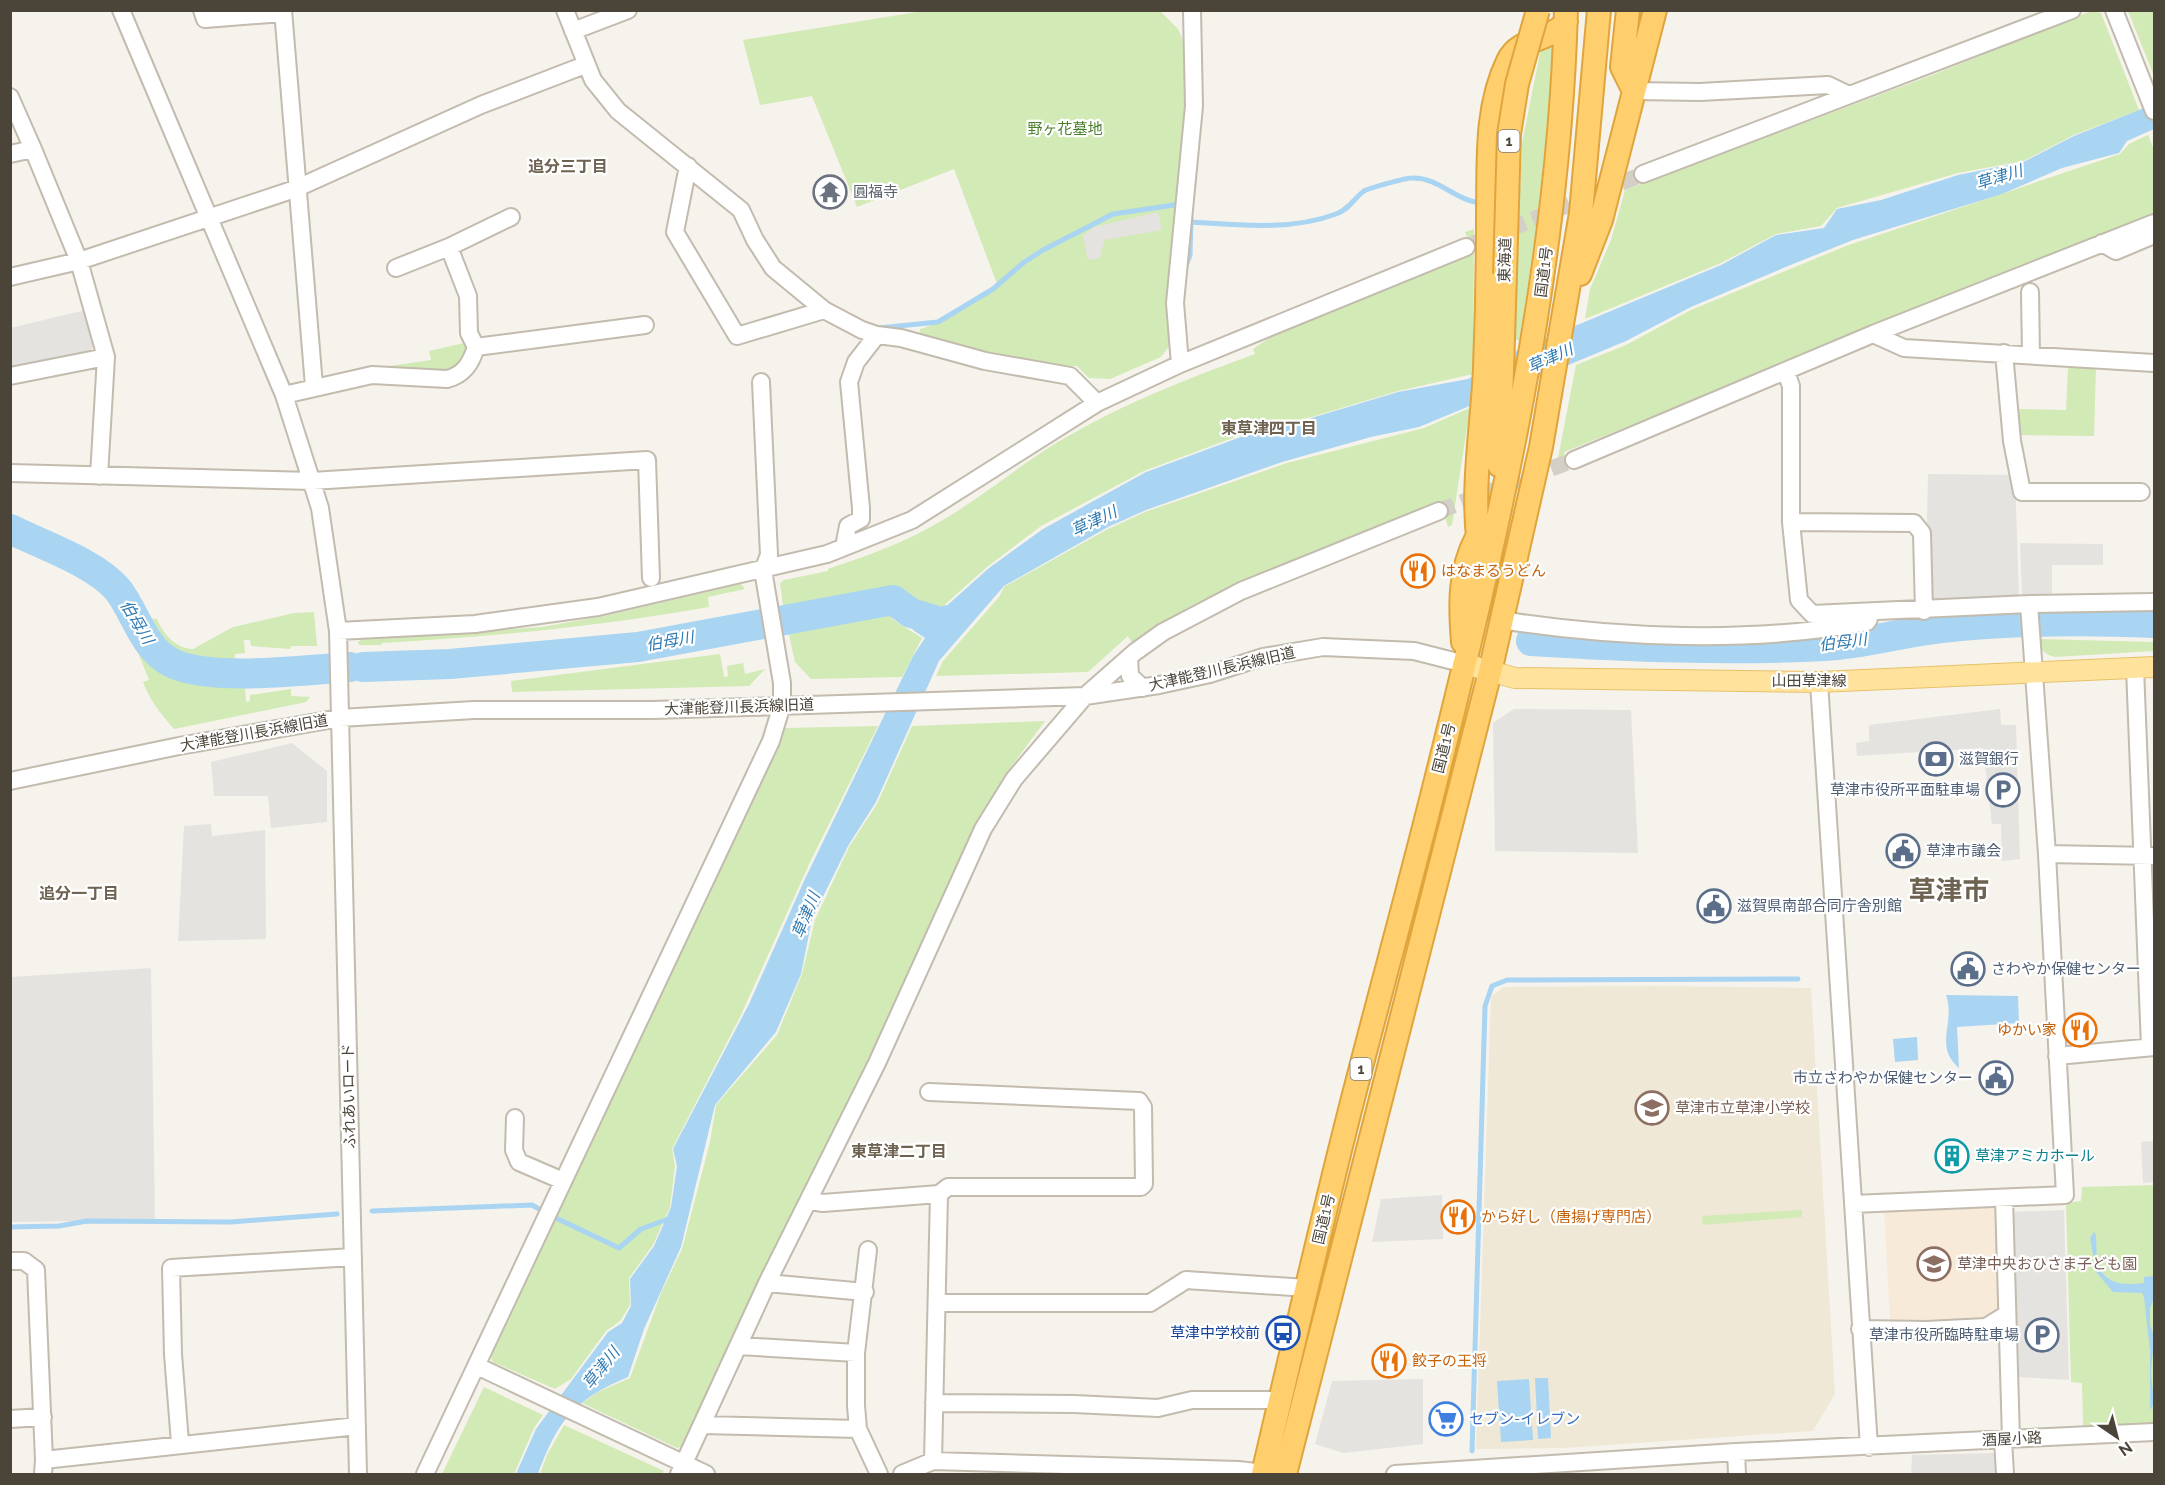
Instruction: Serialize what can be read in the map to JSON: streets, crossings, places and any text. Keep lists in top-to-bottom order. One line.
{"streets":{"highway":["1","東海道","国道1号"],"main road":["山田草津線"],"street":["大津能登川長浜線旧道","ふれあいロード","酒屋小路"]},"crossings":[["1","国道1号"],["東海道","国道1号"],["国道1号","大津能登川長浜線旧道"],["国道1号","山田草津線"],["大津能登川長浜線旧道","山田草津線"],["大津能登川長浜線旧道","ふれあいロード"]],"districts":["追分三丁目","東草津四丁目","草津市","追分一丁目","東草津二丁目"],"water":["草津川","伯母川"],"parks":["野ヶ花墓地"],"places":{"temple":["圓福寺"],"restaurant":["はなまるうどん","ゆかい家","から好し（唐揚げ専門店）","餃子の王将"],"bank":["滋賀銀行"],"parking":["草津市役所平面駐車場","草津市役所臨時駐車場"],"public building":["草津市議会","滋賀県南部合同庁舎別館","さわやか保健センター","市立さわやか保健センター"],"school or university":["草津市立草津小学校","草津中央おひさま子ども園"],"building":["草津アミカホール"],"bus stop":["草津中学校前"],"supermarket":["セブン-イレブン"]},"north":"bottom right"}
